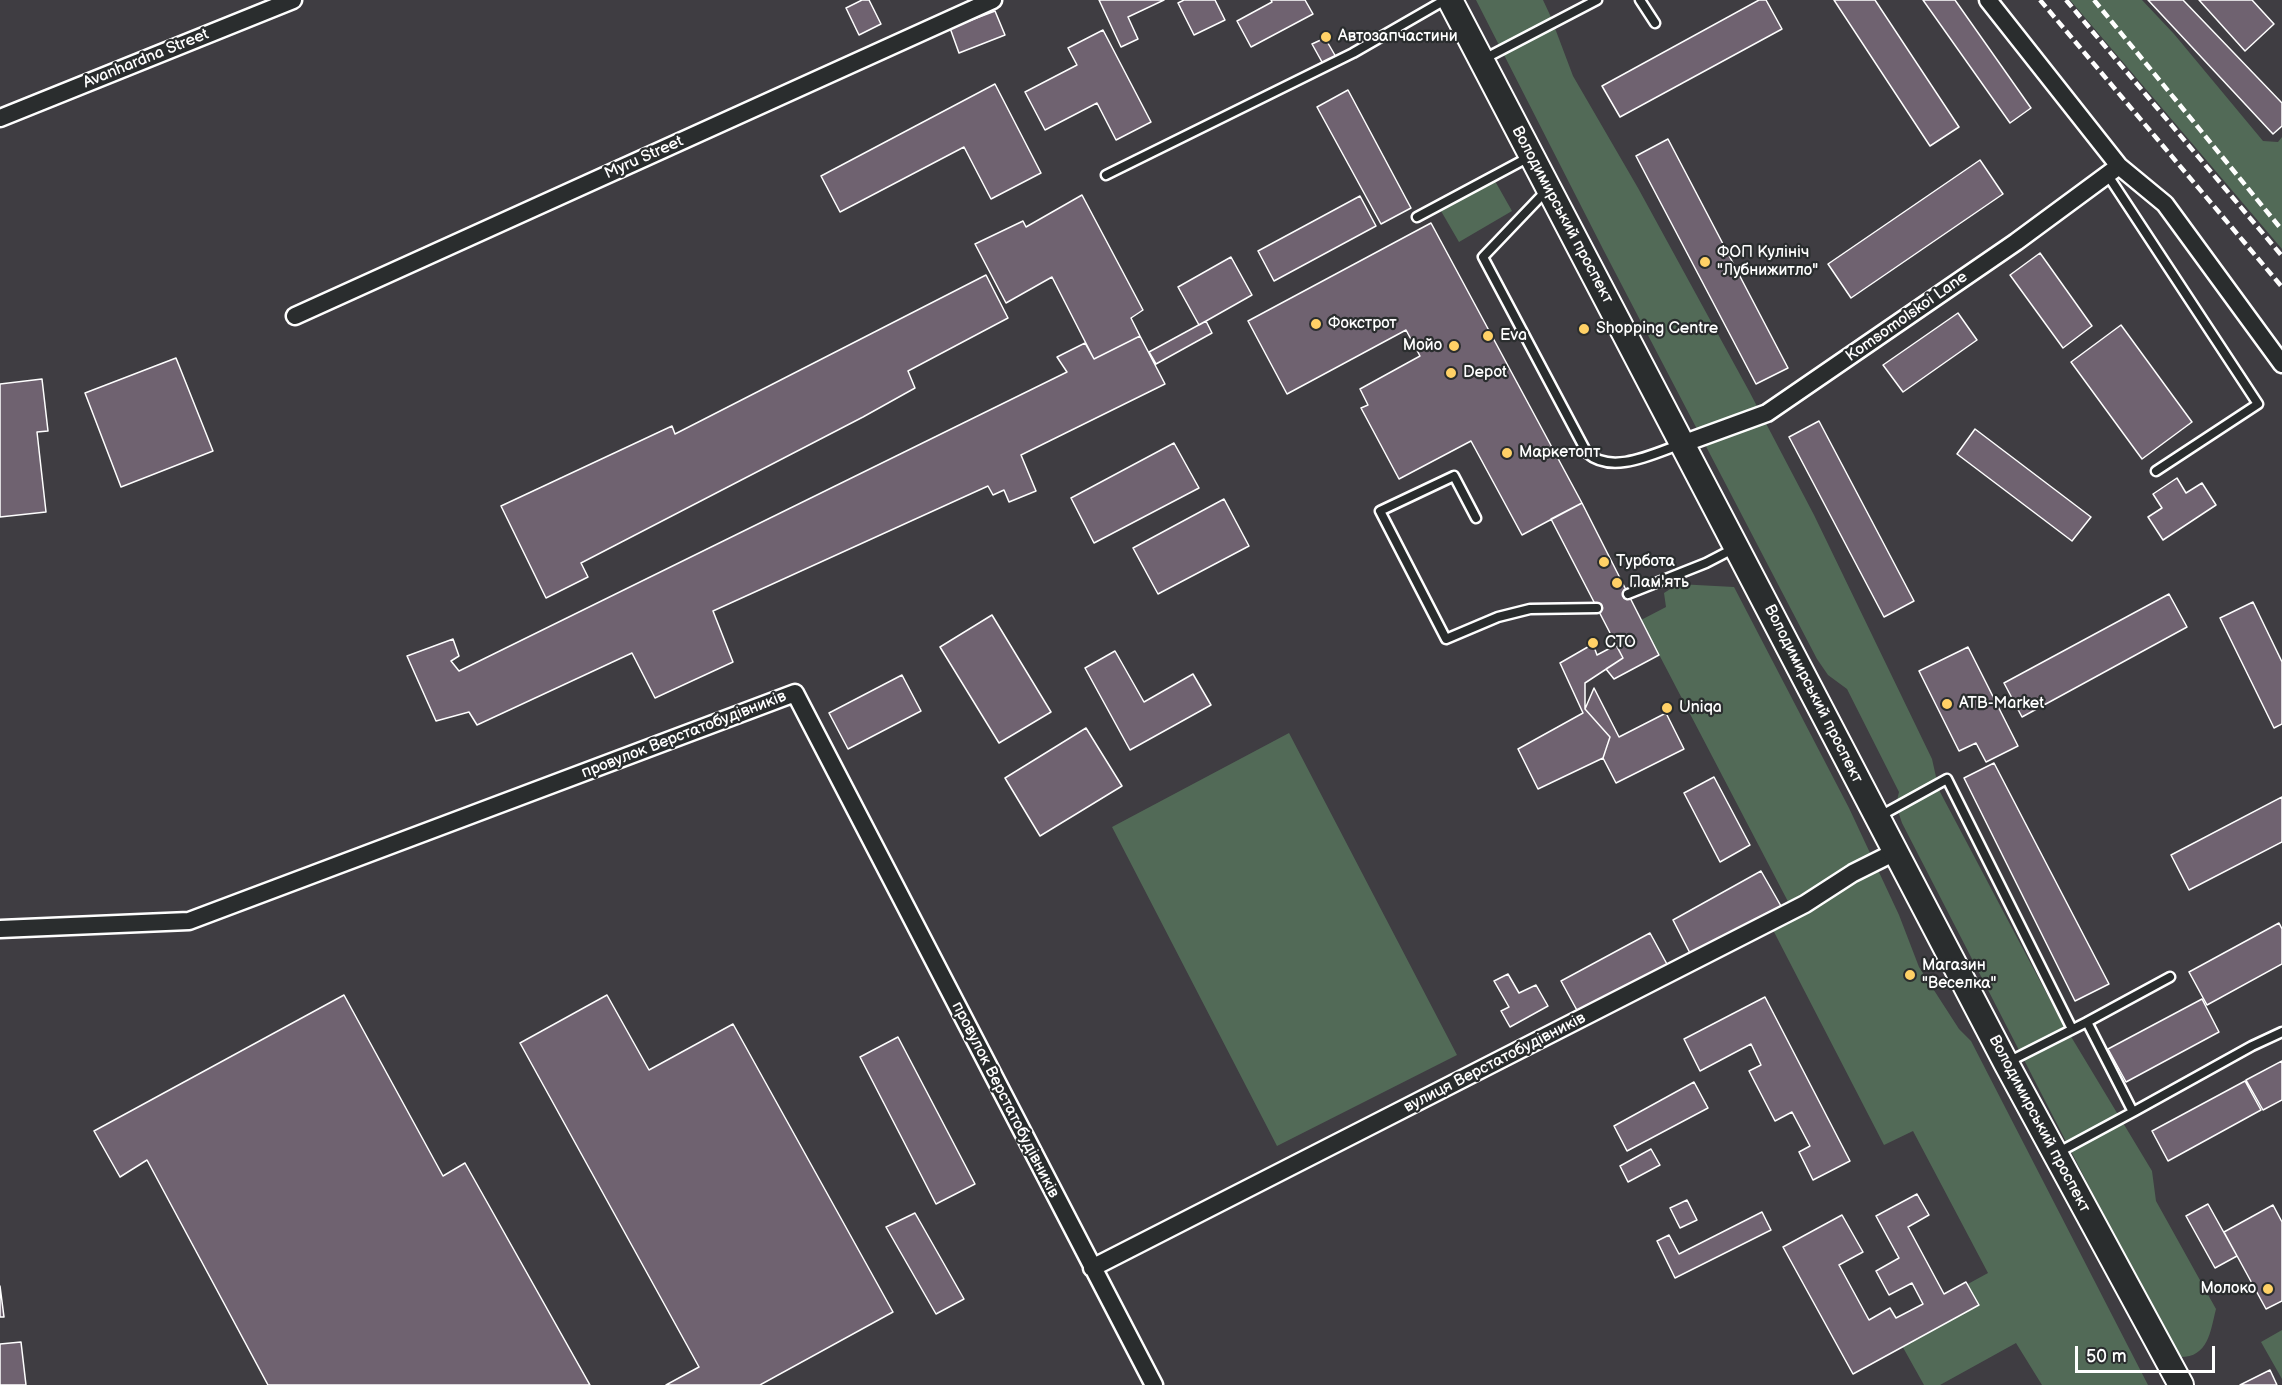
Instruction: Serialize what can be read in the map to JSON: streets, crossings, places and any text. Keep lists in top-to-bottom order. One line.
{"streets":{"main road":["Володимирський проспект"],"street":["Avanhardna Street","Myru Street","Komsomolskoi Lane","провулок Верстатобудівників","вулиця Верстатобудівників"]},"crossings":[["Володимирський проспект","Komsomolskoi Lane"],["Володимирський проспект","вулиця Верстатобудівників"],["провулок Верстатобудівників","вулиця Верстатобудівників"]],"places":["Автозапчастини","ФОП Кулініч \"Лубнижитло\"","Фокстрот","Shopping Centre","Eva","Мойо","Depot","Маркетопт","Турбота","Пам'ять","СТО","ATB-Market","Uniqa","Магазин \"Веселка\"","Молоко"],"scale_bar":"50 m"}
